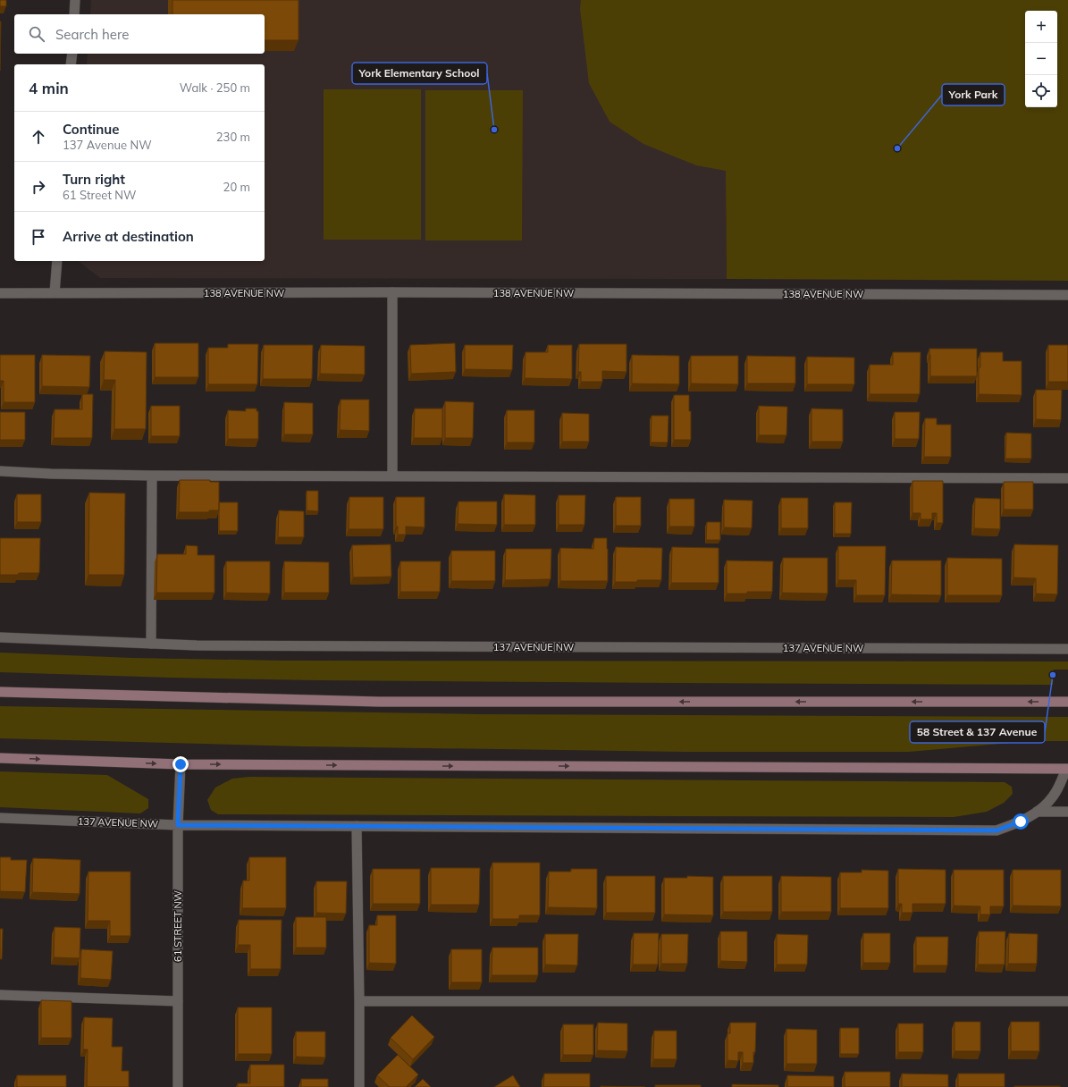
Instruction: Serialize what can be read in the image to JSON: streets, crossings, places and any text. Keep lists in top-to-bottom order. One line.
{"streets":{"main road":["137 AVENUE NW"],"street":["138 AVENUE NW","61 STREET NW"]},"crossings":[["137 AVENUE NW","61 STREET NW"]],"places":["York Elementary School","York Park","58 Street & 137 Avenue"],"page":{"map_buttons":["+","−"],"search":"Search here","heading":["4 min","Walk · 250 m"],"list":[["Continue","137 Avenue NW","230 m"],["Turn right","61 Street NW","20 m"],"Arrive at destination"]}}
